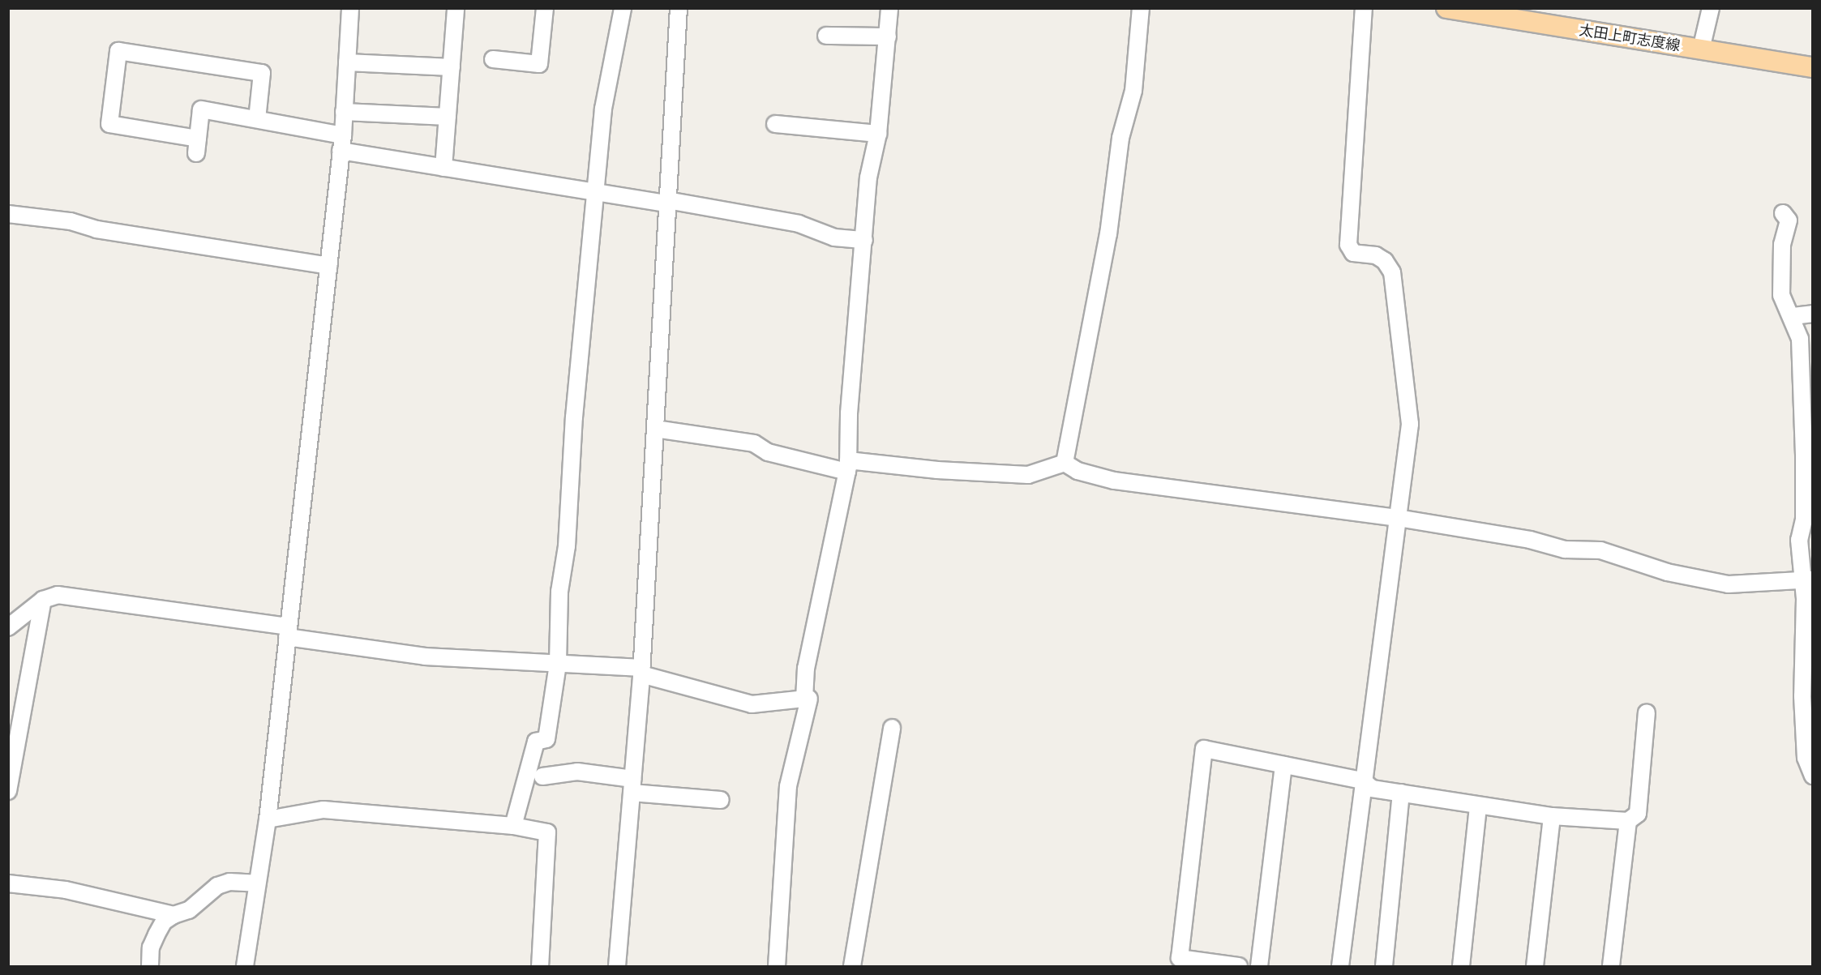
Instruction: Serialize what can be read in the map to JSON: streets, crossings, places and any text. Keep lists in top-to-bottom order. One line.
{"streets":{"main road":["太田上町志度線"]}}
